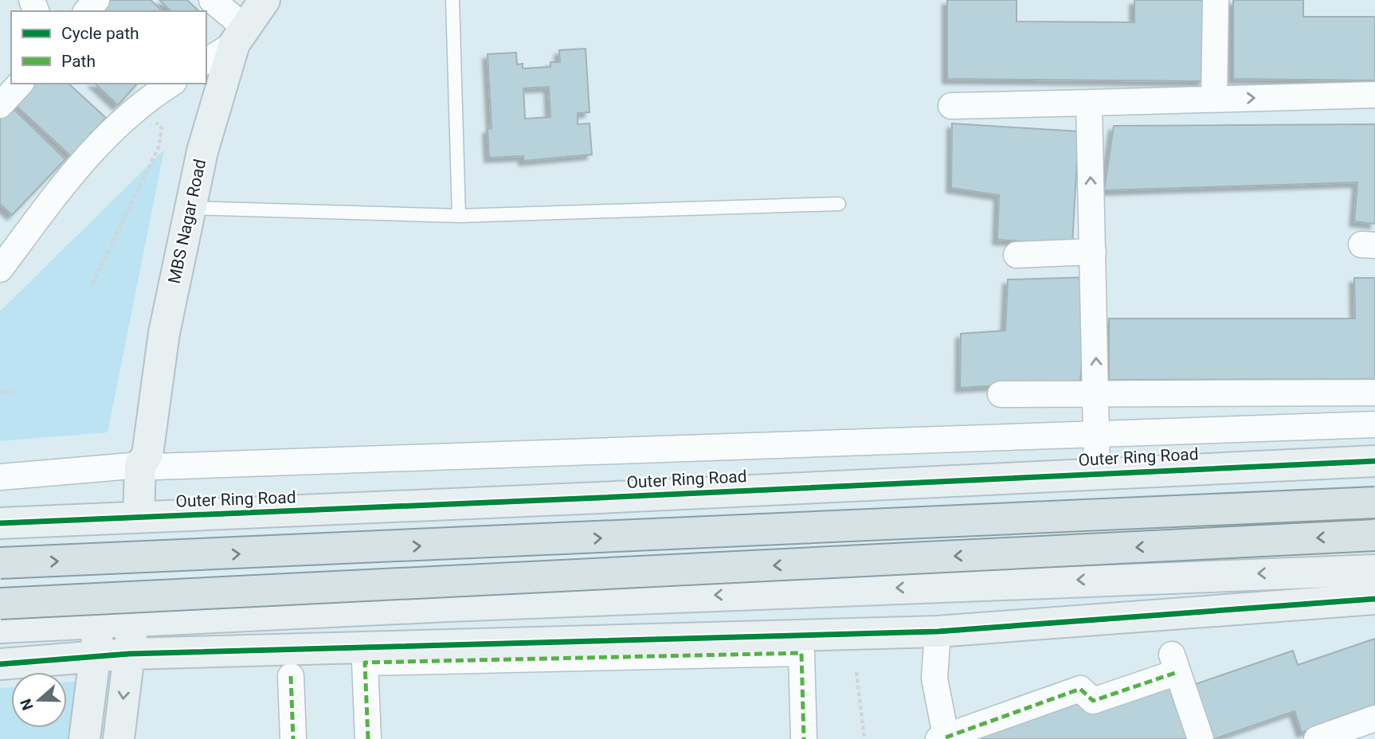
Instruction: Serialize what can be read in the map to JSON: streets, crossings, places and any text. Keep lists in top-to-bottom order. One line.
{"streets":{"street":["MBS Nagar Road","Outer Ring Road"]},"crossings":[["MBS Nagar Road","Outer Ring Road"]],"legend":["Cycle path","Path"],"north":"left"}
